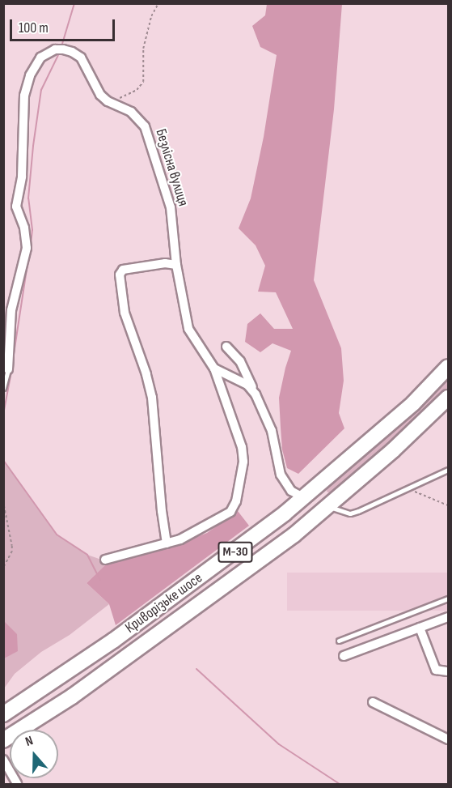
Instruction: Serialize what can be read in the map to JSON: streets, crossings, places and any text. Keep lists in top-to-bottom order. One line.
{"streets":{"highway":["М-30","Криворізьке шосе"],"street":["Безлісна вулиця"]},"crossings":[["Безлісна вулиця","Криворізьке шосе"]],"scale_bar":"100 m","north":"top"}
